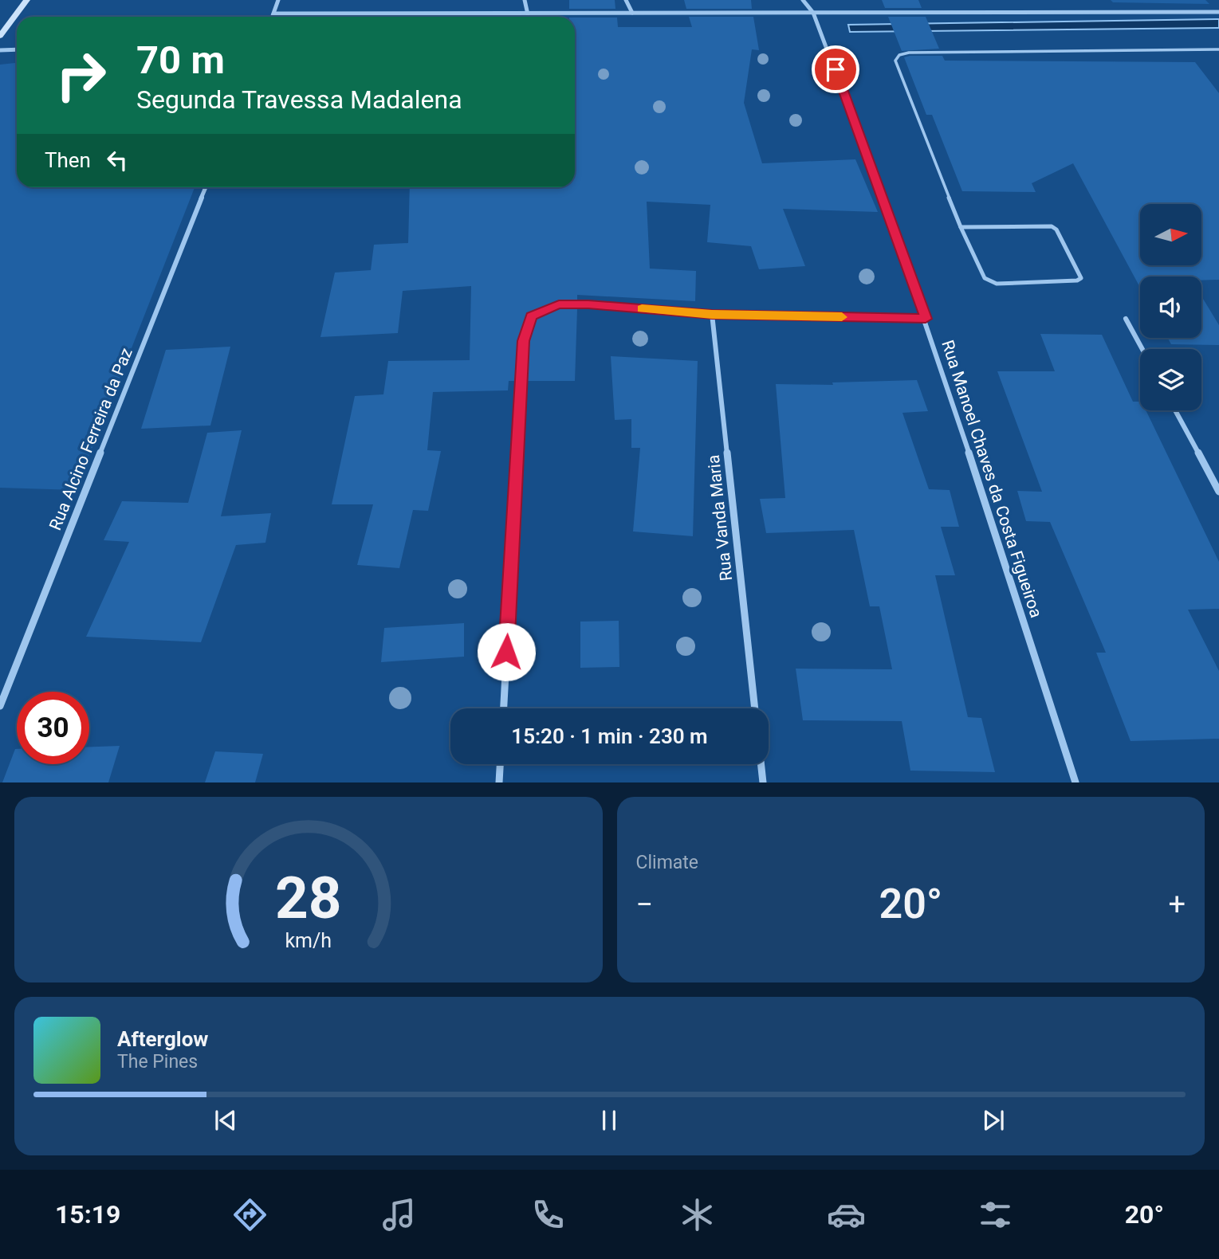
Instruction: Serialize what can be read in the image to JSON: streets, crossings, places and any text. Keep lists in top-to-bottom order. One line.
{"streets":{"street":["Rua Alcino Ferreira da Paz","Rua Manoel Chaves da Costa Figueiroa","Rua Vanda Maria"]},"north":"right","page":{"turn":["70 m","Segunda Travessa Madalena"],"then":"Then","limit":"30","trip":"15:20 · 1 min · 230 m","tile":"Climate","heat":["−","20°","+"],"song":["Afterglow","The Pines"],"tabs":["15:19","20°"],"gauge":["28","km/h"]}}
